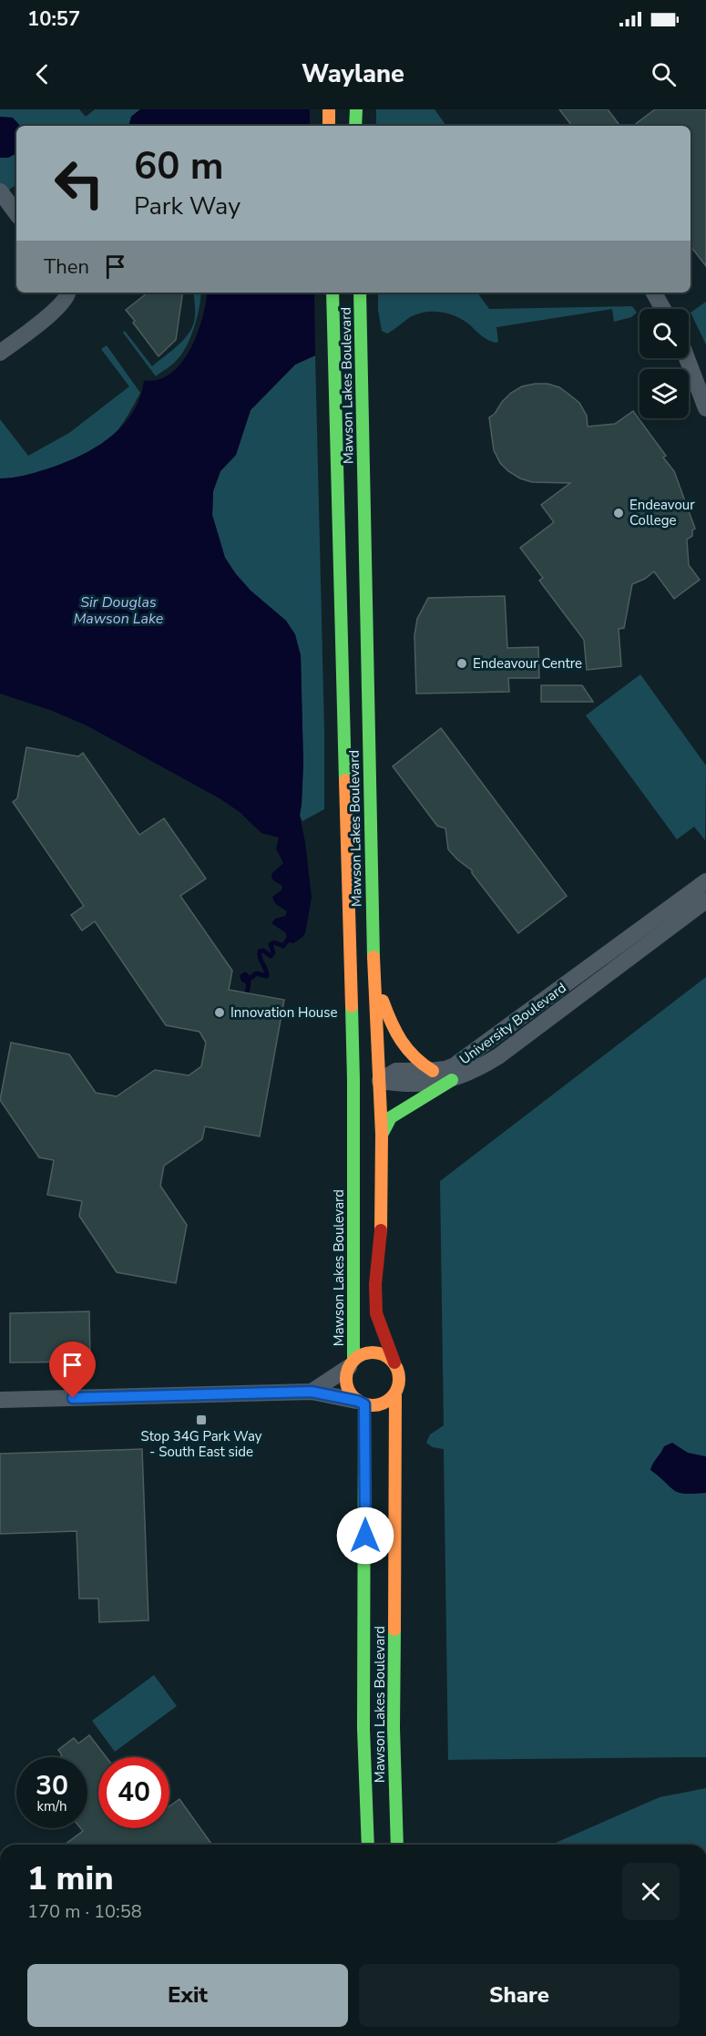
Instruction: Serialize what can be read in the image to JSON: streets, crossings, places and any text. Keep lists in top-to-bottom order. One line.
{"streets":{"street":["Mawson Lakes Boulevard","University Boulevard"]},"crossings":[["Mawson Lakes Boulevard","University Boulevard"]],"water":["Sir Douglas Mawson Lake"],"places":{"other":["Endeavour College","Endeavour Centre","Innovation House"],"transit":["Stop 34G Park Way - South East side"]},"page":{"status":"10:57","header":"Waylane","turn":["60 m","Park Way"],"then":"Then","speed":"30 km/h","limit":"40","heading":["1 min","170 m · 10:58"],"buttons":["Exit","Share"]}}
